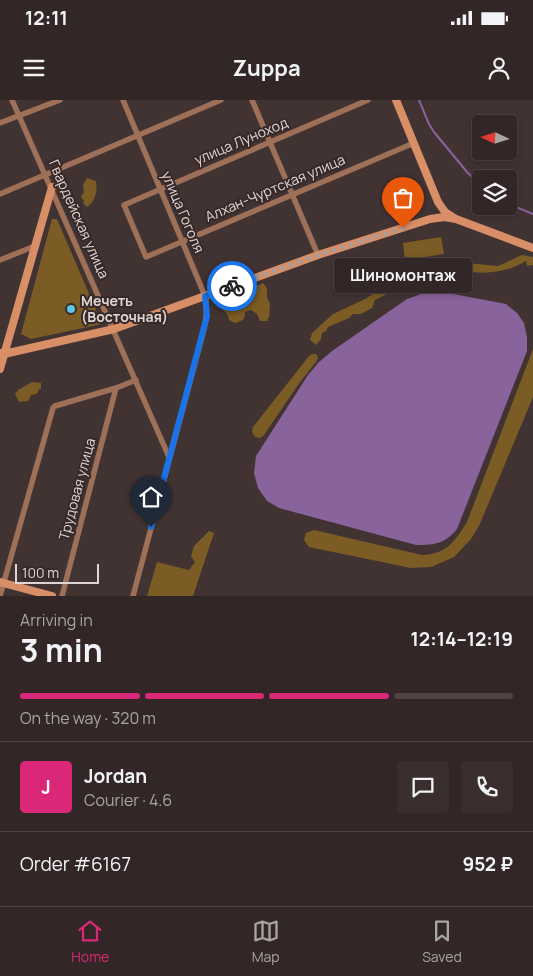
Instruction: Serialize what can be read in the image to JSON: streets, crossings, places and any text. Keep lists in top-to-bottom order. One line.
{"streets":{"street":["улица Луноход","Алхан-Чуртская улица","улица Гоголя","Гвардейская улица","Трудовая улица"]},"crossings":[["улица Луноход","Алхан-Чуртская улица"],["улица Луноход","улица Гоголя"],["Алхан-Чуртская улица","улица Гоголя"],["улица Гоголя","Гвардейская улица"]],"places":["Шиномонтаж","Мечеть (Восточная)"],"scale_bar":"100 m","north":"left","page":{"status":"12:11","header":"Zuppa","bubble":"Шиномонтаж","scale":"100 m","heading":["3 min","Arriving in","12:14–12:19"],"panel":["Jordan","Courier · 4.6","Order #6167","952 ₽"],"bar":"On the way · 320 m","round":"J","tabs":["Home","Map","Saved"]}}
